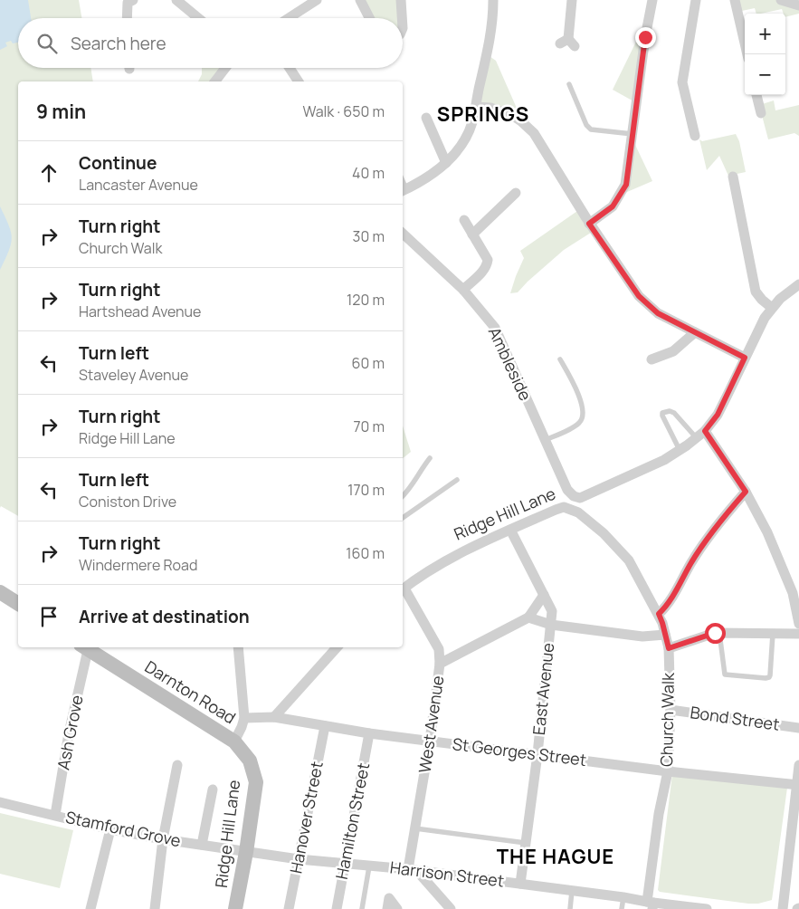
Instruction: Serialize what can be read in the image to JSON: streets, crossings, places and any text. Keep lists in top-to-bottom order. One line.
{"streets":{"street":["Ambleside","Ridge Hill Lane","East Avenue","Darnton Road","Bond Street","Church Walk","West Avenue","Ash Grove","St Georges Street","Hanover Street","Hamilton Street","Stamford Grove","Harrison Street"]},"crossings":[["Ambleside","Ridge Hill Lane"],["Ridge Hill Lane","East Avenue"],["Ridge Hill Lane","Darnton Road"],["Ridge Hill Lane","Church Walk"],["Ridge Hill Lane","West Avenue"],["Ridge Hill Lane","Stamford Grove"],["Ridge Hill Lane","Harrison Street"],["East Avenue","St Georges Street"],["East Avenue","Harrison Street"],["Darnton Road","Ash Grove"],["Bond Street","Church Walk"],["Church Walk","St Georges Street"],["Church Walk","Harrison Street"],["West Avenue","St Georges Street"],["West Avenue","Harrison Street"],["Ash Grove","Stamford Grove"],["St Georges Street","Hanover Street"],["St Georges Street","Hamilton Street"],["Hanover Street","Harrison Street"],["Hamilton Street","Harrison Street"],["Stamford Grove","Harrison Street"]],"districts":["SPRINGS","THE HAGUE"],"page":{"map_buttons":["+","−"],"search":"Search here","heading":["9 min","Walk · 650 m"],"list":[["Continue","Lancaster Avenue","40 m"],["Turn right","Church Walk","30 m"],["Turn right","Hartshead Avenue","120 m"],["Turn left","Staveley Avenue","60 m"],["Turn right","Ridge Hill Lane","70 m"],["Turn left","Coniston Drive","170 m"],["Turn right","Windermere Road","160 m"],"Arrive at destination"]}}
